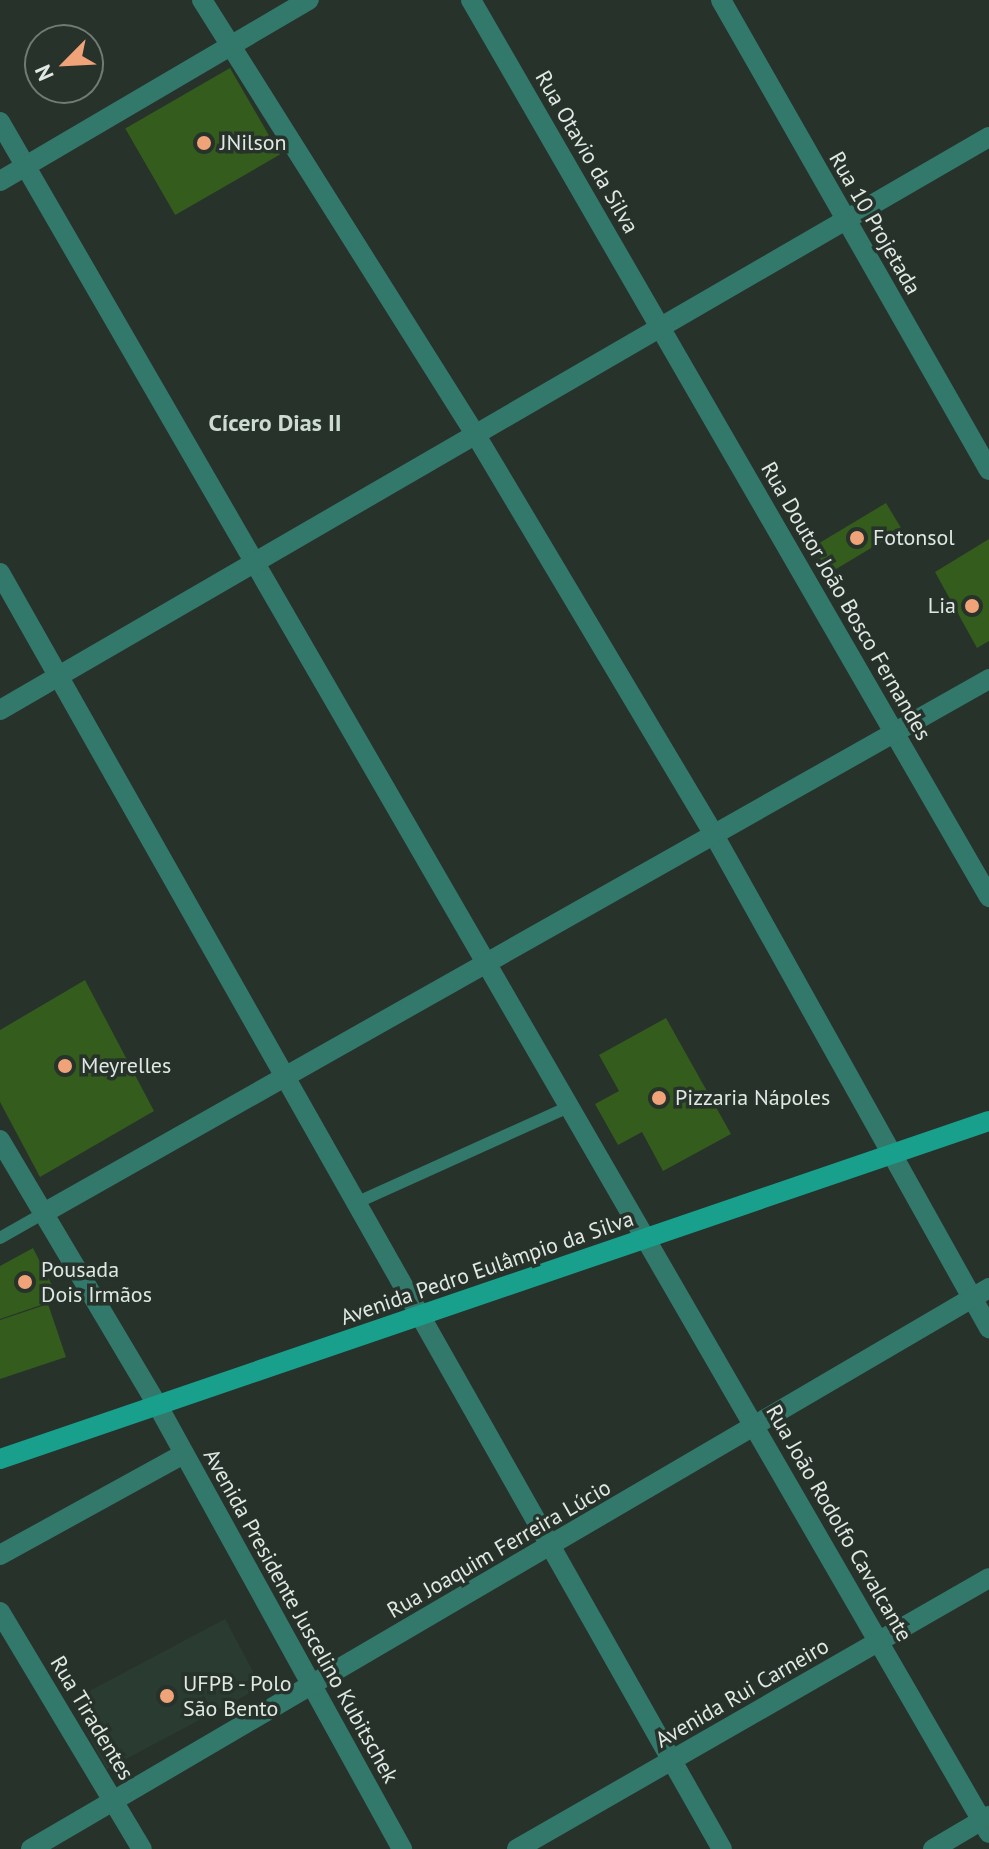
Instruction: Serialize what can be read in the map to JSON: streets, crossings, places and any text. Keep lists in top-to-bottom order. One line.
{"streets":{"main road":["Avenida Pedro Eulâmpio da Silva"],"street":["Rua Otavio da Silva","Rua 10 Projetada","Rua Doutor João Bosco Fernandes","Rua João Rodolfo Cavalcante","Rua Joaquim Ferreira Lúcio","Avenida Presidente Juscelino Kubitschek","Avenida Rui Carneiro","Rua Tiradentes"]},"crossings":[["Rua Otavio da Silva","Rua Doutor João Bosco Fernandes"],["Avenida Pedro Eulâmpio da Silva","Rua João Rodolfo Cavalcante"],["Avenida Pedro Eulâmpio da Silva","Avenida Presidente Juscelino Kubitschek"],["Rua João Rodolfo Cavalcante","Rua Joaquim Ferreira Lúcio"],["Rua João Rodolfo Cavalcante","Avenida Rui Carneiro"],["Rua Joaquim Ferreira Lúcio","Avenida Presidente Juscelino Kubitschek"],["Rua Joaquim Ferreira Lúcio","Rua Tiradentes"]],"districts":["Cícero Dias II"],"places":["JNilson","Fotonsol","Lia","Meyrelles","Pizzaria Nápoles","Pousada Dois Irmãos","UFPB - Polo São Bento"],"north":"bottom left"}
